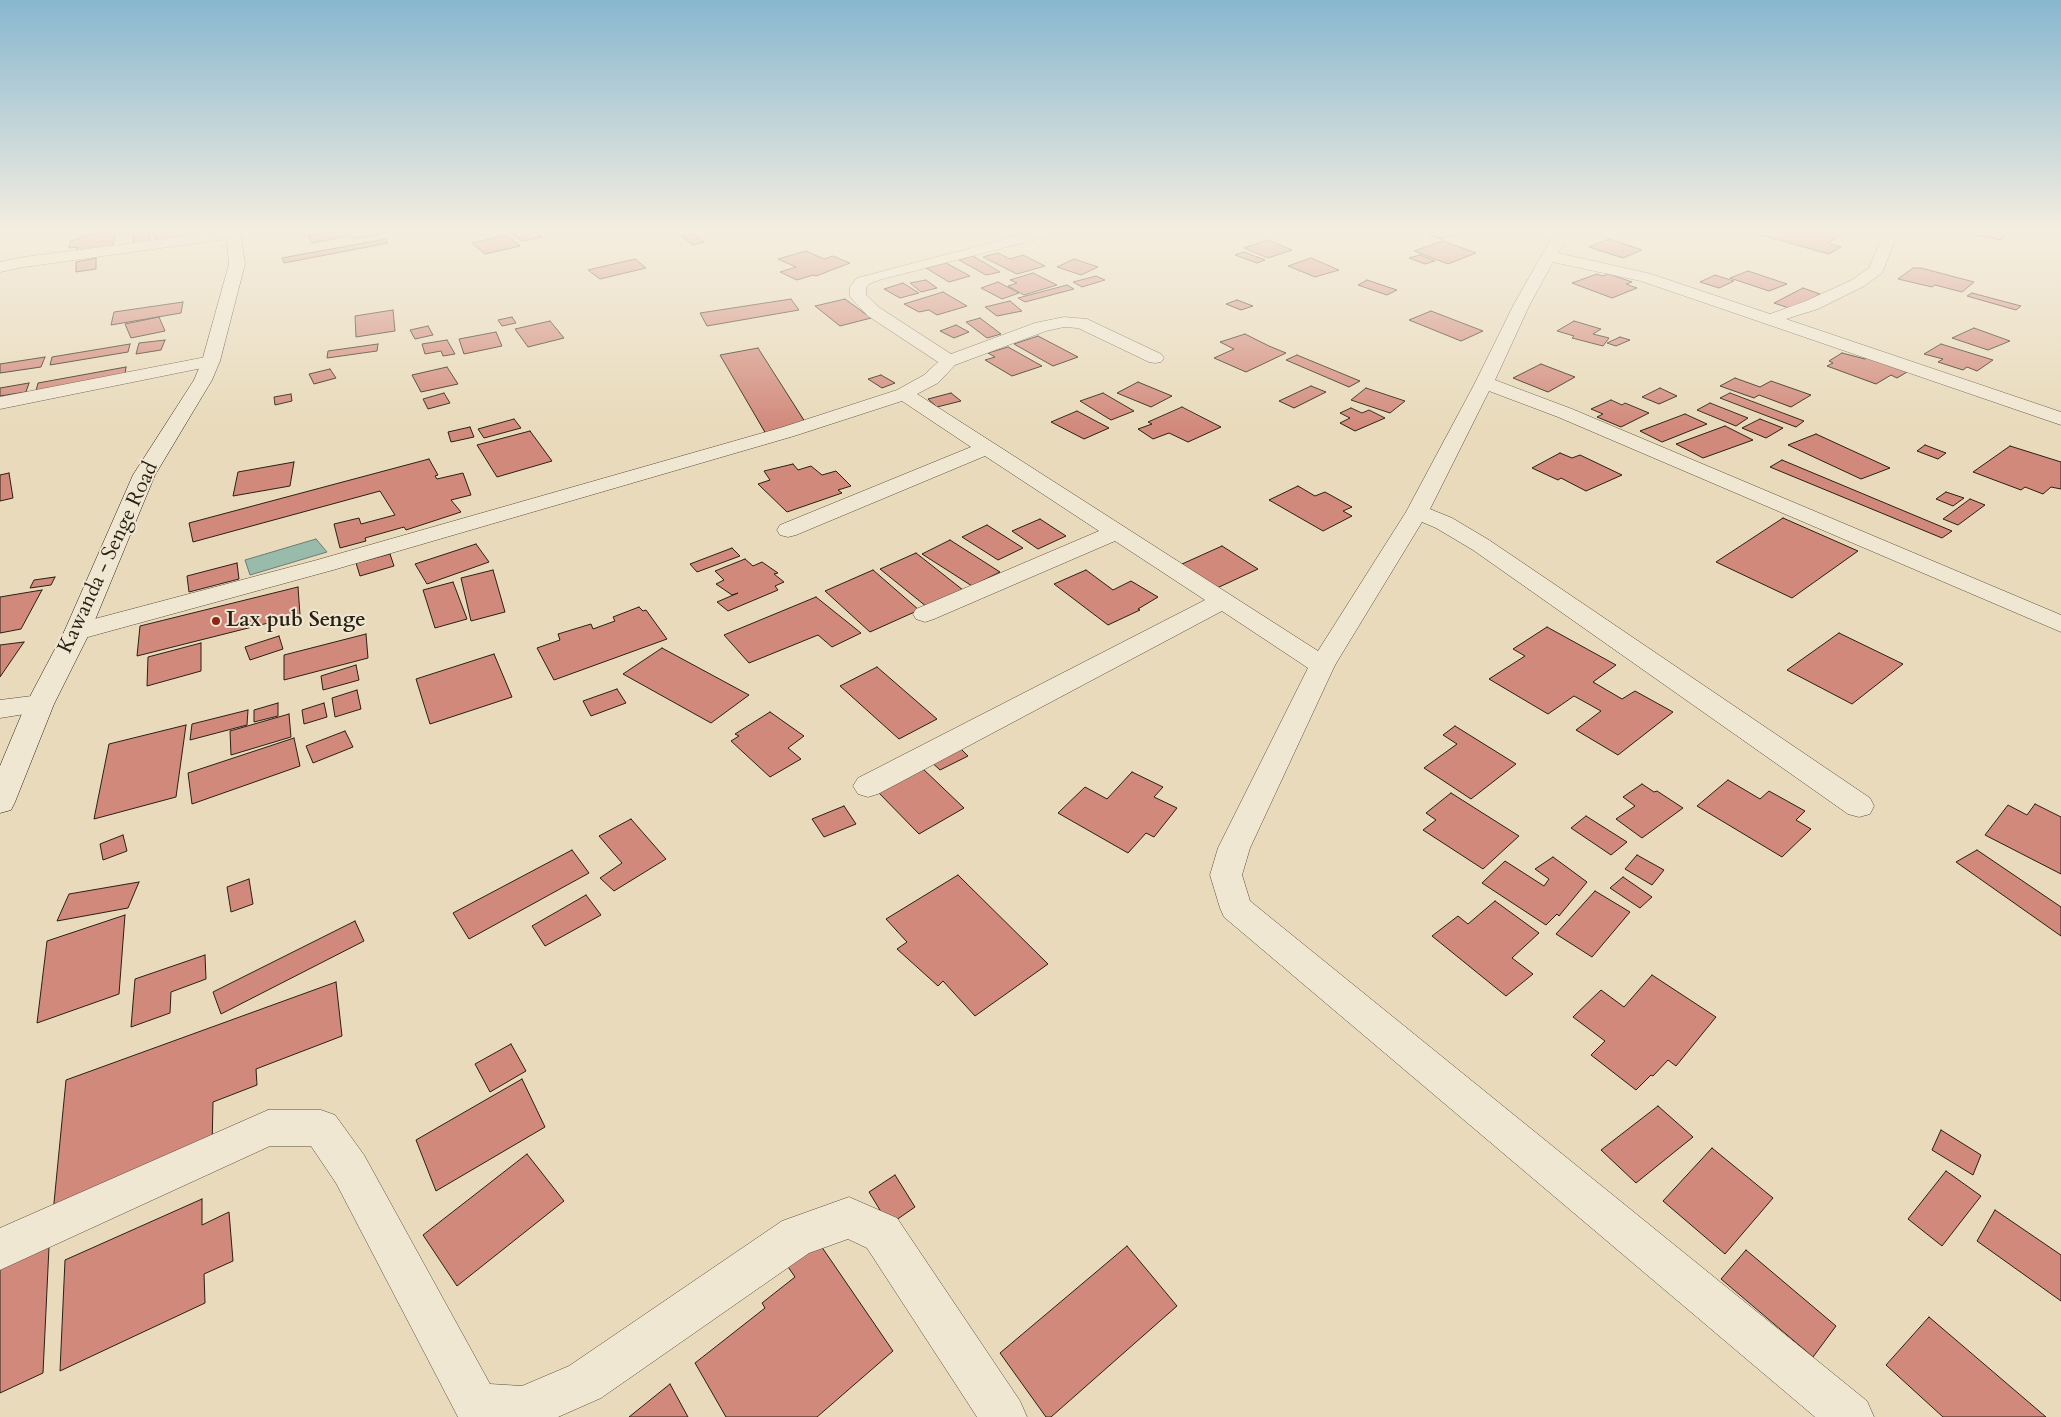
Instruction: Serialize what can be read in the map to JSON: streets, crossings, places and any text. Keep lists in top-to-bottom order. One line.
{"streets":{"street":["Kawanda - Senge Road"]},"places":["Lax pub Senge"]}
